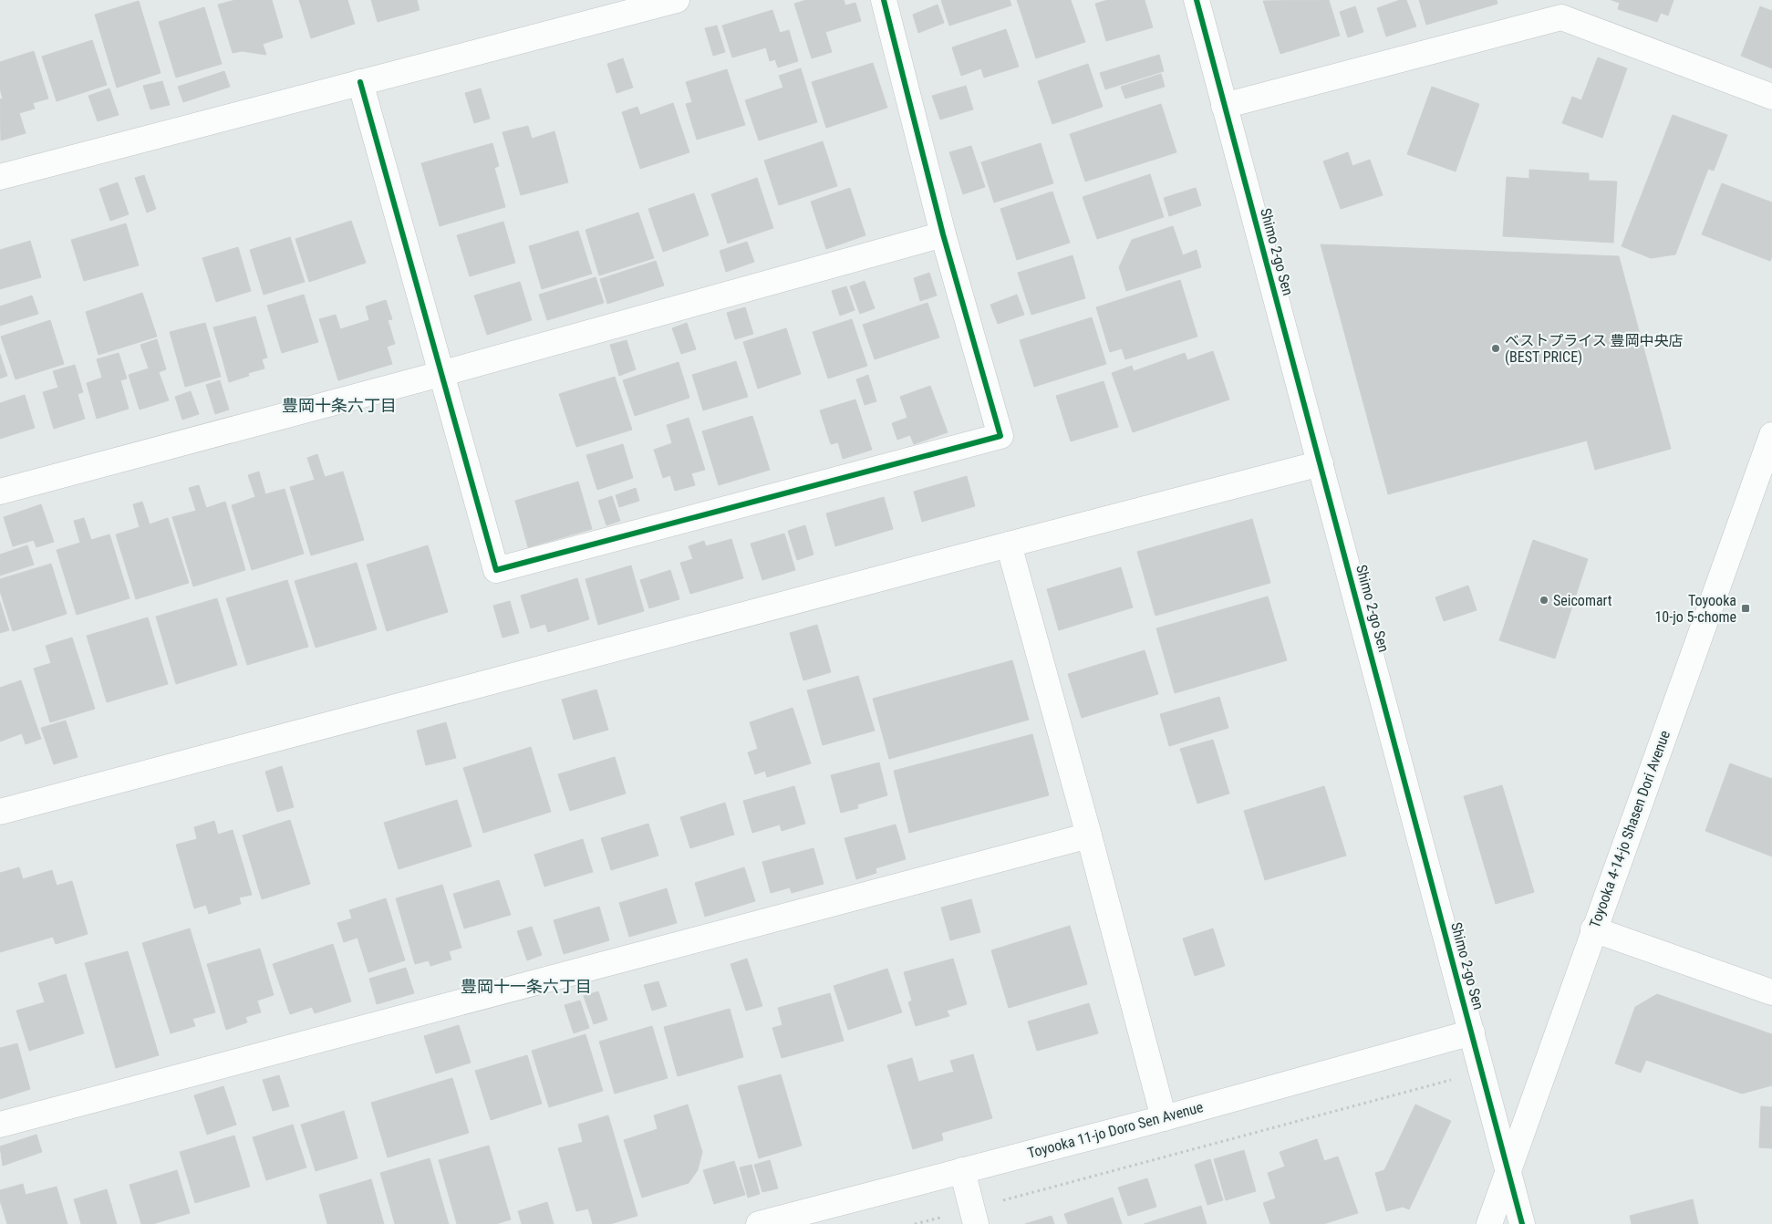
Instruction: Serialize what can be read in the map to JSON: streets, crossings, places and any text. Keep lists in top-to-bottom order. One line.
{"streets":{"street":["Shimo 2-go Sen","Toyooka 4-14-jo Shasen Dori Avenue","Toyooka 11-jo Doro Sen Avenue"]},"crossings":[["Shimo 2-go Sen","Toyooka 4-14-jo Shasen Dori Avenue"],["Shimo 2-go Sen","Toyooka 11-jo Doro Sen Avenue"]],"districts":["豊岡十条六丁目","豊岡十一条六丁目"],"places":{"other":["ベストプライス 豊岡中央店 (BEST PRICE)","Seicomart"],"transit":["Toyooka 10-jo 5-chome"]}}
